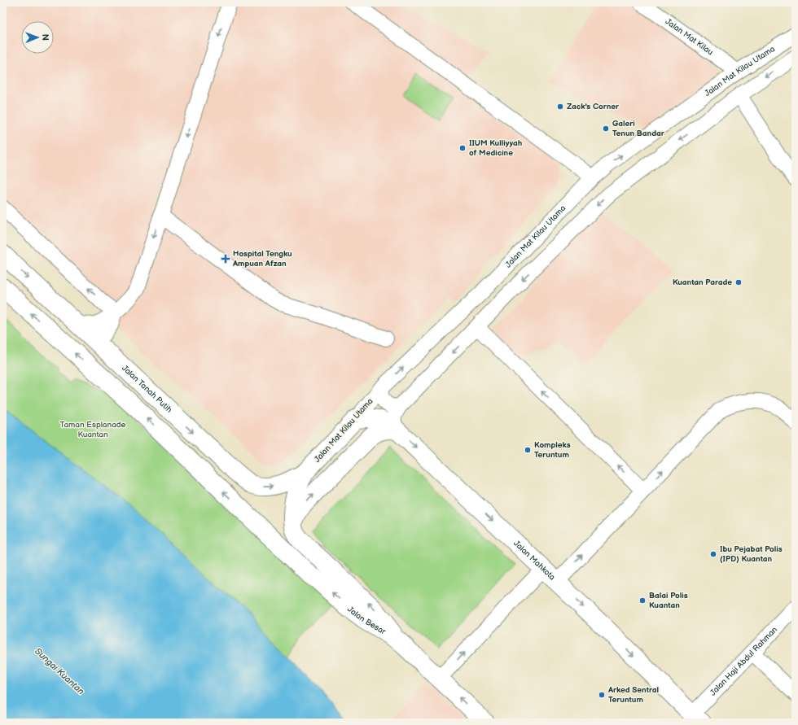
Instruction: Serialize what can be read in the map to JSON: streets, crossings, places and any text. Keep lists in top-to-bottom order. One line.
{"streets":{"highway":["Jalan Mat Kilau Utama","Jalan Tanah Putih","Jalan Mahkota","Jalan Besar"],"street":["Jalan Mat Kilau","Jalan Haji Abdul Rahman"]},"crossings":[["Jalan Mat Kilau","Jalan Mat Kilau Utama"],["Jalan Mat Kilau Utama","Jalan Tanah Putih"],["Jalan Mat Kilau Utama","Jalan Mahkota"],["Jalan Mahkota","Jalan Haji Abdul Rahman"]],"water":["Sungai Kuantan"],"parks":["Taman Esplanade Kuantan"],"places":{"other":["Zack's Corner","Galeri Tenun Bandar","IIUM Kulliyyah of Medicine","Kuantan Parade","Kompleks Teruntum","Ibu Pejabat Polis (IPD) Kuantan","Balai Polis Kuantan","Arked Sentral Teruntum"],"health":["Hospital Tengku Ampuan Afzan"]},"north":"right"}
